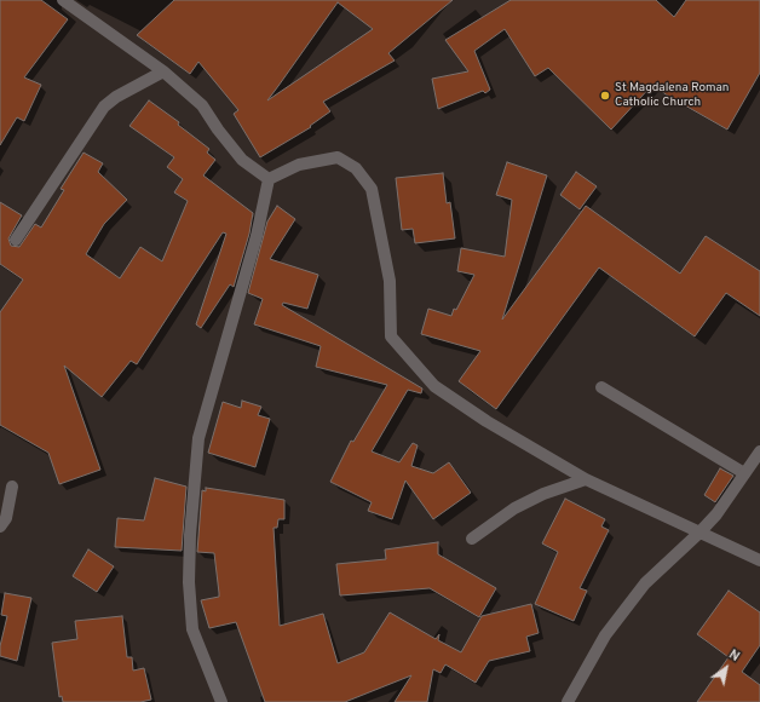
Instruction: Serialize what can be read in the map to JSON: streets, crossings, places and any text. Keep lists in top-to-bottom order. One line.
{"places":["St Magdalena Roman Catholic Church"],"north":"top right"}
